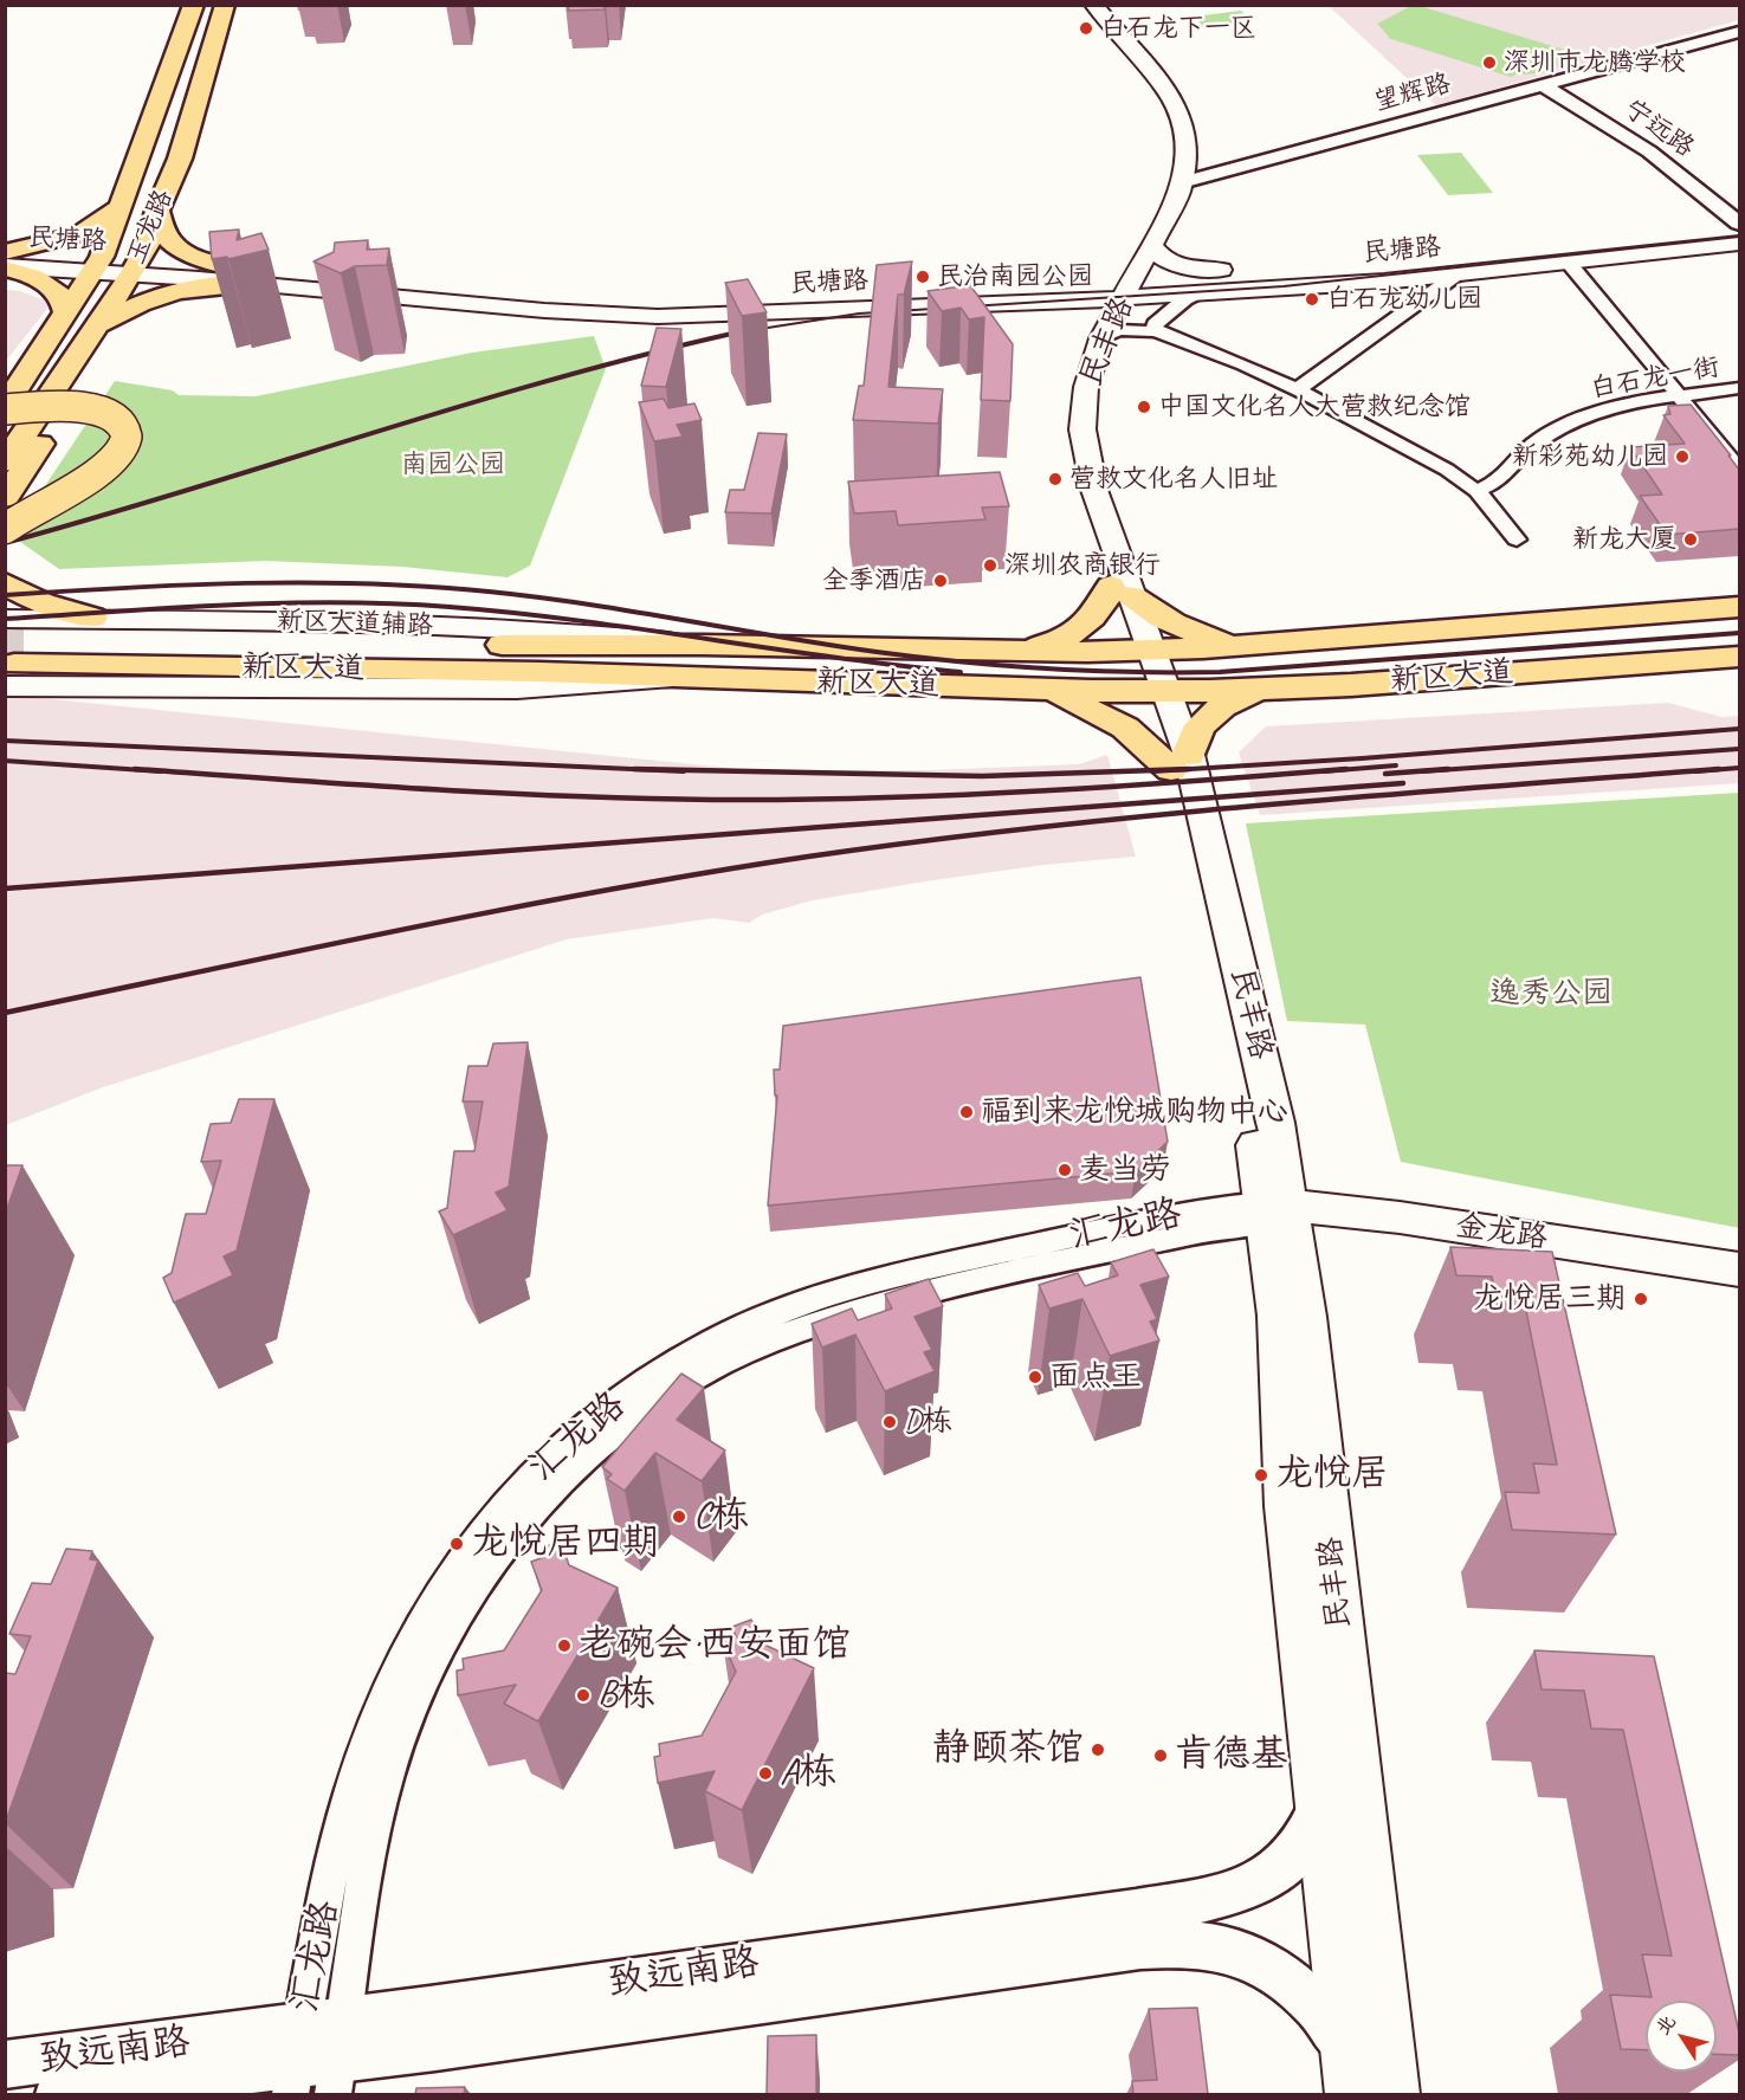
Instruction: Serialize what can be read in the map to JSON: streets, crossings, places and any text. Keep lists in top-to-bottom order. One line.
{"streets":{"main road":["玉龙路","民塘路","民丰路","新区大道辅路","新区大道","金龙路"],"street":["望辉路","宁远路","白石龙一街","汇龙路","致远南路"]},"crossings":[["望辉路","宁远路"],["望辉路","民丰路"],["宁远路","民塘路"],["玉龙路","民塘路"],["民塘路","民丰路"],["民丰路","新区大道"],["民丰路","汇龙路"],["民丰路","金龙路"],["民丰路","致远南路"],["新区大道辅路","新区大道"],["汇龙路","金龙路"],["汇龙路","致远南路"]],"parks":["南园公园","逸秀公园"],"places":["白石龙下一区","深圳市龙腾学校","民治南园公园","白石龙幼儿园","中国文化名人大营救纪念馆","新彩苑幼儿园","营救文化名人旧址","新龙大厦","深圳农商银行","全季酒店","福到来龙悦城购物中心","麦当劳","龙悦居三期","面点王","D栋","龙悦居","C栋","龙悦居四期","老碗会·西安面馆","B栋","静颐茶馆","肯德基","A栋"],"north":"top left"}
